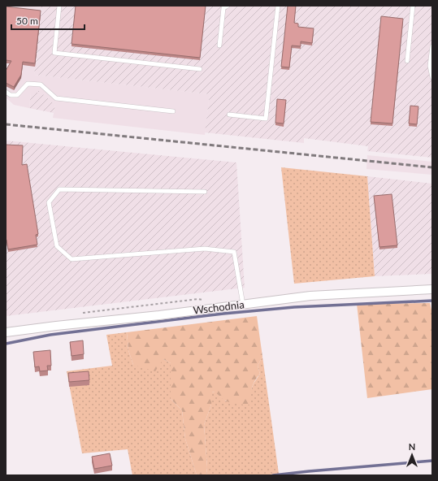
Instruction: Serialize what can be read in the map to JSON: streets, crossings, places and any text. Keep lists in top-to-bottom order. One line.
{"streets":{"street":["Wschodnia"]},"scale_bar":"50 m","north":"top"}
